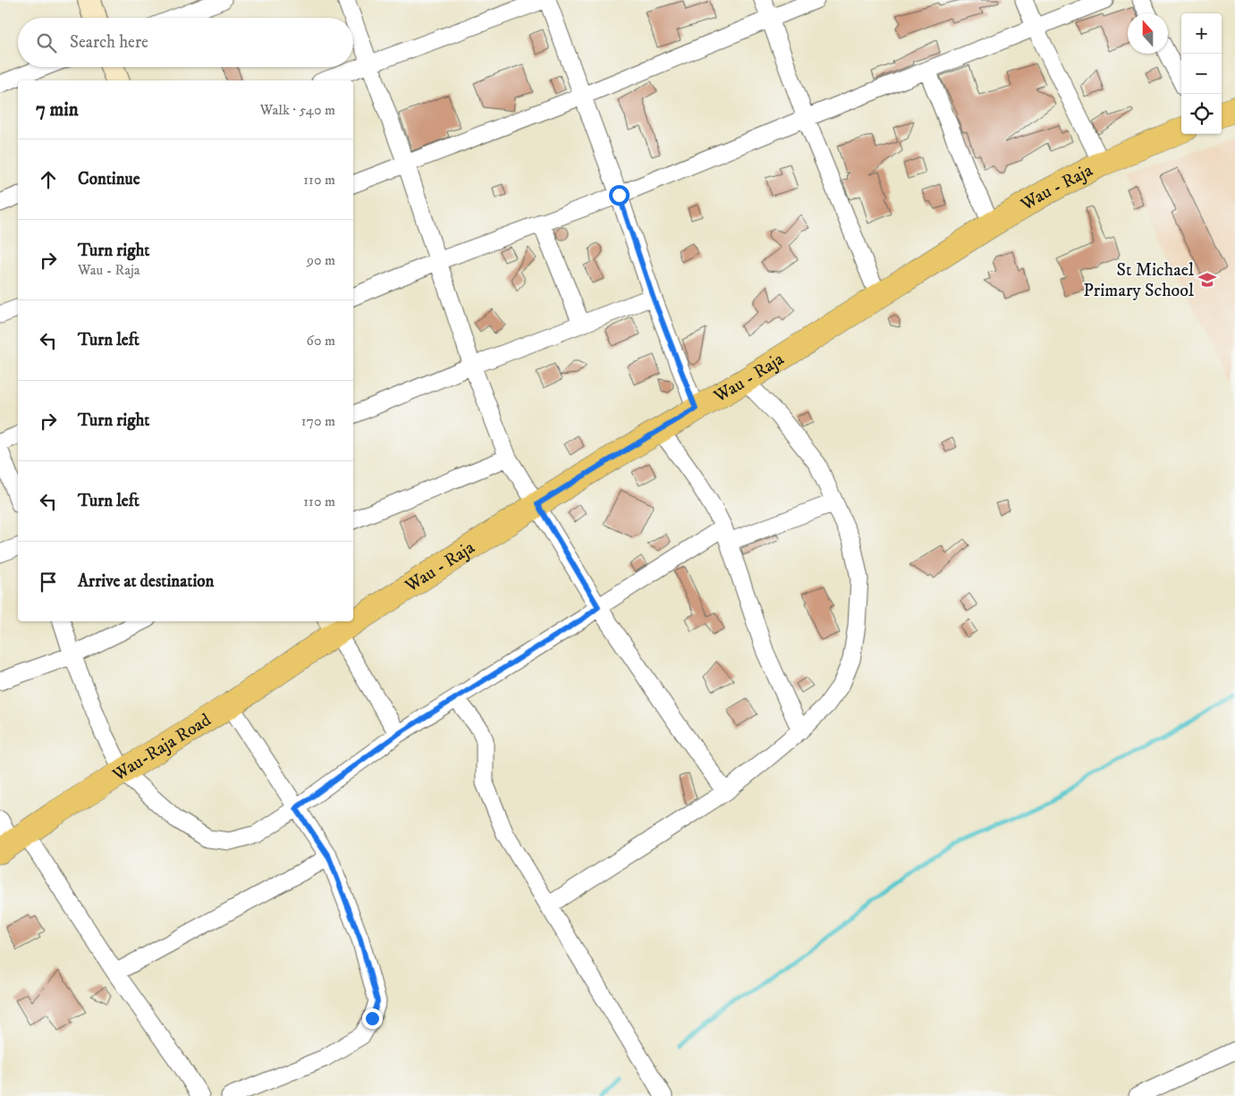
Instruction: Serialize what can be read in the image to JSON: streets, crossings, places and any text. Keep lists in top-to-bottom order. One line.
{"streets":{"main road":["Wau - Raja","Wau-Raja Road"]},"crossings":[["Wau - Raja","Wau-Raja Road"]],"places":{"school or university":["St Michael Primary School"]},"north":"top","page":{"map_buttons":["+","−"],"search":"Search here","heading":["7 min","Walk · 540 m"],"list":[["Continue","110 m"],["Turn right","Wau - Raja","90 m"],["Turn left","60 m"],["Turn right","170 m"],["Turn left","110 m"],"Arrive at destination"]}}
